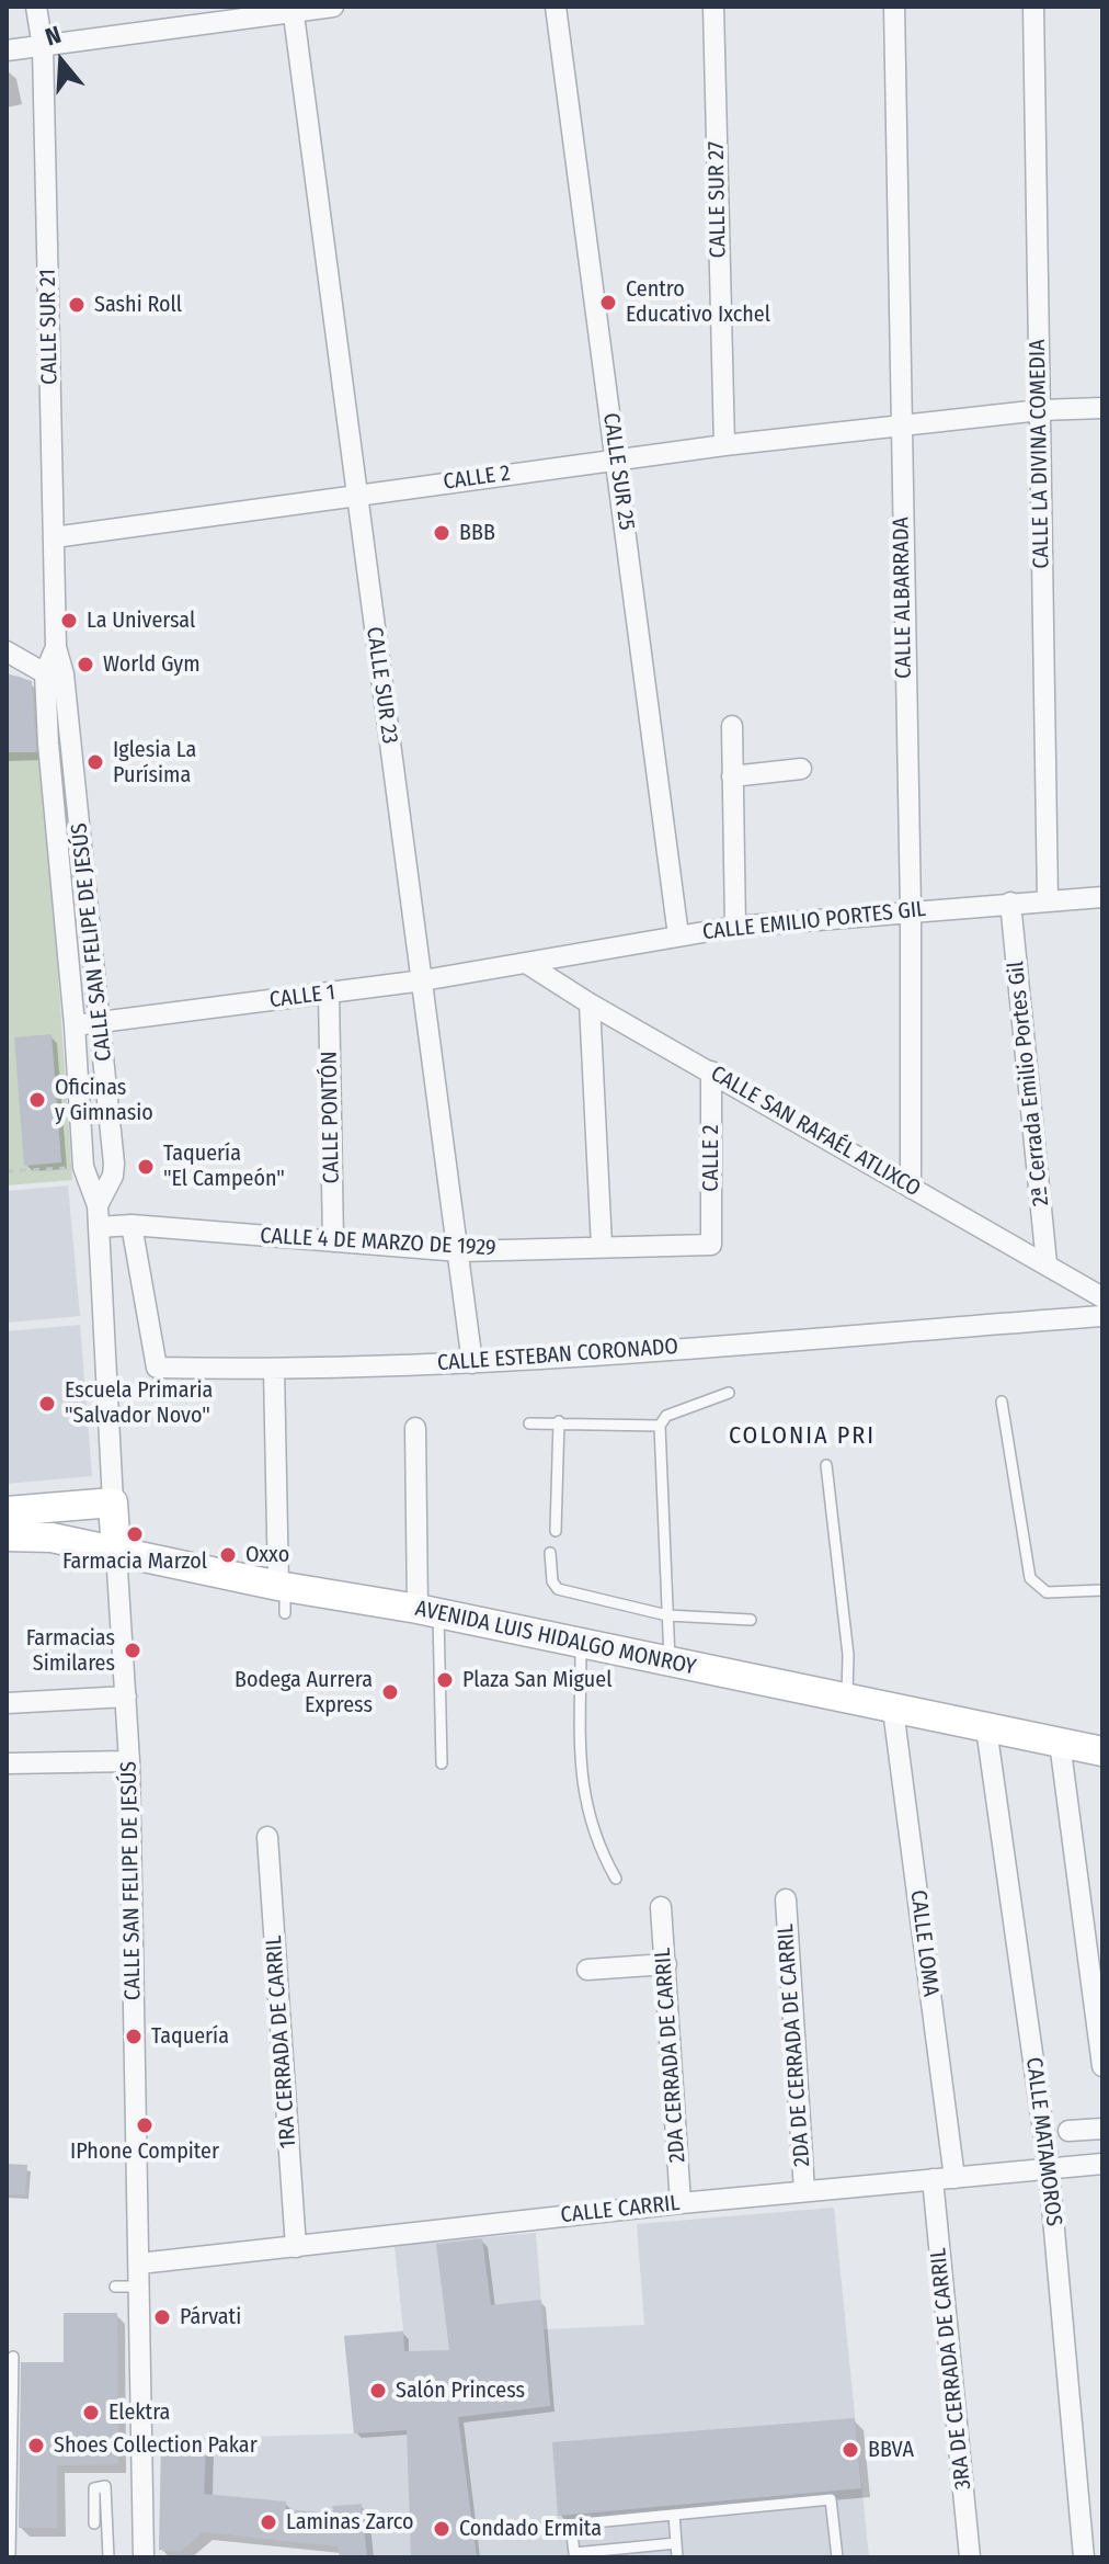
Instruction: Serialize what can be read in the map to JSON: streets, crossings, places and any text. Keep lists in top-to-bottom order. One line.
{"streets":{"street":["CALLE SUR 27","CALLE SUR 21","CALLE LA DIVINA COMEDIA","CALLE SUR 25","CALLE 2","CALLE ALBARRADA","CALLE SUR 23","CALLE EMILIO PORTES GIL","CALLE SAN FELIPE DE JESÚS","CALLE 1","2ª Cerrada Emilio Portes Gil","CALLE PONTÓN","CALLE SAN RAFAÉL ATLIXCO","CALLE 4 DE MARZO DE 1929","CALLE ESTEBAN CORONADO","AVENIDA LUIS HIDALGO MONROY","CALLE LOMA","1RA CERRADA DE CARRIL","2DA DE CERRADA DE CARRIL","2DA CERRADA DE CARRIL","CALLE MATAMOROS","CALLE CARRIL","3RA DE CERRADA DE CARRIL"]},"crossings":[["CALLE SUR 27","CALLE 2"],["CALLE SUR 21","CALLE 2"],["CALLE SUR 21","CALLE SAN FELIPE DE JESÚS"],["CALLE LA DIVINA COMEDIA","CALLE 2"],["CALLE LA DIVINA COMEDIA","CALLE EMILIO PORTES GIL"],["CALLE SUR 25","CALLE 2"],["CALLE SUR 25","CALLE EMILIO PORTES GIL"],["CALLE 2","CALLE ALBARRADA"],["CALLE 2","CALLE SUR 23"],["CALLE 2","CALLE SAN RAFAÉL ATLIXCO"],["CALLE 2","CALLE 4 DE MARZO DE 1929"],["CALLE ALBARRADA","CALLE EMILIO PORTES GIL"],["CALLE ALBARRADA","CALLE SAN RAFAÉL ATLIXCO"],["CALLE SUR 23","CALLE 1"],["CALLE SUR 23","CALLE 4 DE MARZO DE 1929"],["CALLE SUR 23","CALLE ESTEBAN CORONADO"],["CALLE EMILIO PORTES GIL","CALLE 1"],["CALLE EMILIO PORTES GIL","2ª Cerrada Emilio Portes Gil"],["CALLE EMILIO PORTES GIL","CALLE SAN RAFAÉL ATLIXCO"],["CALLE SAN FELIPE DE JESÚS","CALLE 1"],["CALLE SAN FELIPE DE JESÚS","CALLE 4 DE MARZO DE 1929"],["CALLE SAN FELIPE DE JESÚS","AVENIDA LUIS HIDALGO MONROY"],["CALLE SAN FELIPE DE JESÚS","CALLE CARRIL"],["CALLE 1","CALLE PONTÓN"],["CALLE 1","CALLE SAN RAFAÉL ATLIXCO"],["2ª Cerrada Emilio Portes Gil","CALLE SAN RAFAÉL ATLIXCO"],["CALLE PONTÓN","CALLE 4 DE MARZO DE 1929"],["CALLE 4 DE MARZO DE 1929","CALLE ESTEBAN CORONADO"],["AVENIDA LUIS HIDALGO MONROY","CALLE LOMA"],["AVENIDA LUIS HIDALGO MONROY","CALLE MATAMOROS"],["CALLE LOMA","CALLE CARRIL"],["1RA CERRADA DE CARRIL","CALLE CARRIL"],["2DA DE CERRADA DE CARRIL","CALLE CARRIL"],["2DA CERRADA DE CARRIL","CALLE CARRIL"],["CALLE MATAMOROS","CALLE CARRIL"],["CALLE CARRIL","3RA DE CERRADA DE CARRIL"]],"districts":["COLONIA PRI"],"places":["Centro Educativo Ixchel","Sashi Roll","BBB","La Universal","World Gym","Iglesia La Purísima","Oficinas y Gimnasio","Taquería \"El Campeón\"","Escuela Primaria \"Salvador Novo\"","Farmacia Marzol","Oxxo","Farmacias Similares","Plaza San Miguel","Bodega Aurrera Express","Taquería","IPhone Compiter","Párvati","Salón Princess","Elektra","Shoes Collection Pakar","BBVA","Laminas Zarco","Condado Ermita"],"north":"top"}
